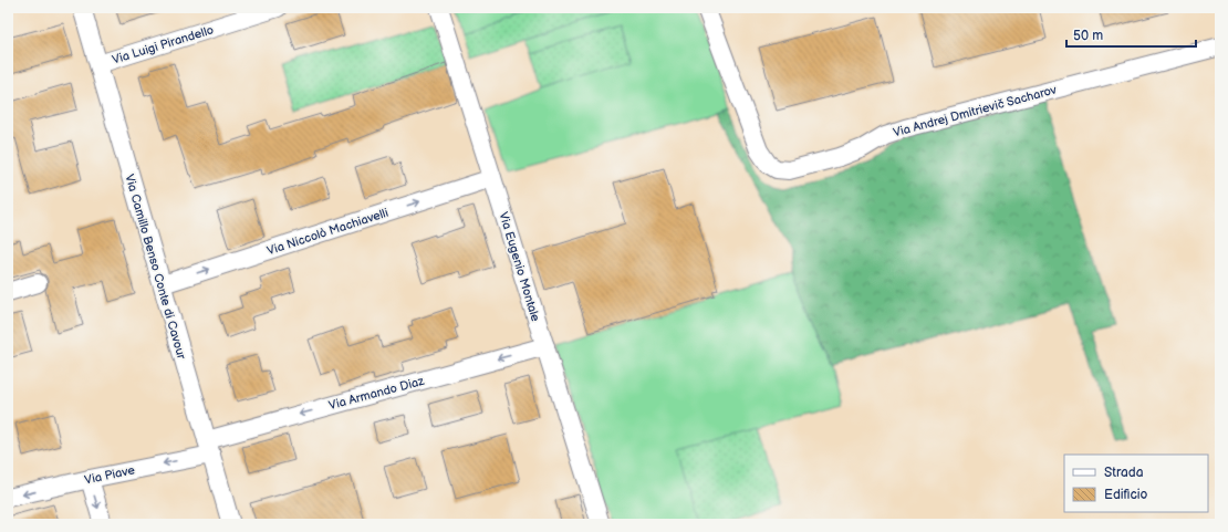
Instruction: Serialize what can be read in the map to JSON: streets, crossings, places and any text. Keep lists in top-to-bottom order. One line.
{"streets":{"street":["Via Luigi Pirandello","Via Andrej Dmitrievič Sacharov","Via Niccolò Machiavelli","Via Camillo Benso Conte di Cavour","Via Eugenio Montale","Via Armando Diaz","Via Piave"]},"crossings":[["Via Luigi Pirandello","Via Camillo Benso Conte di Cavour"],["Via Niccolò Machiavelli","Via Camillo Benso Conte di Cavour"],["Via Niccolò Machiavelli","Via Eugenio Montale"],["Via Camillo Benso Conte di Cavour","Via Armando Diaz"],["Via Camillo Benso Conte di Cavour","Via Piave"],["Via Eugenio Montale","Via Armando Diaz"],["Via Armando Diaz","Via Piave"]],"one_way":["Via Niccolò Machiavelli","Via Armando Diaz","Via Piave"],"legend":["Strada","Edificio"],"scale_bar":"50 m"}
